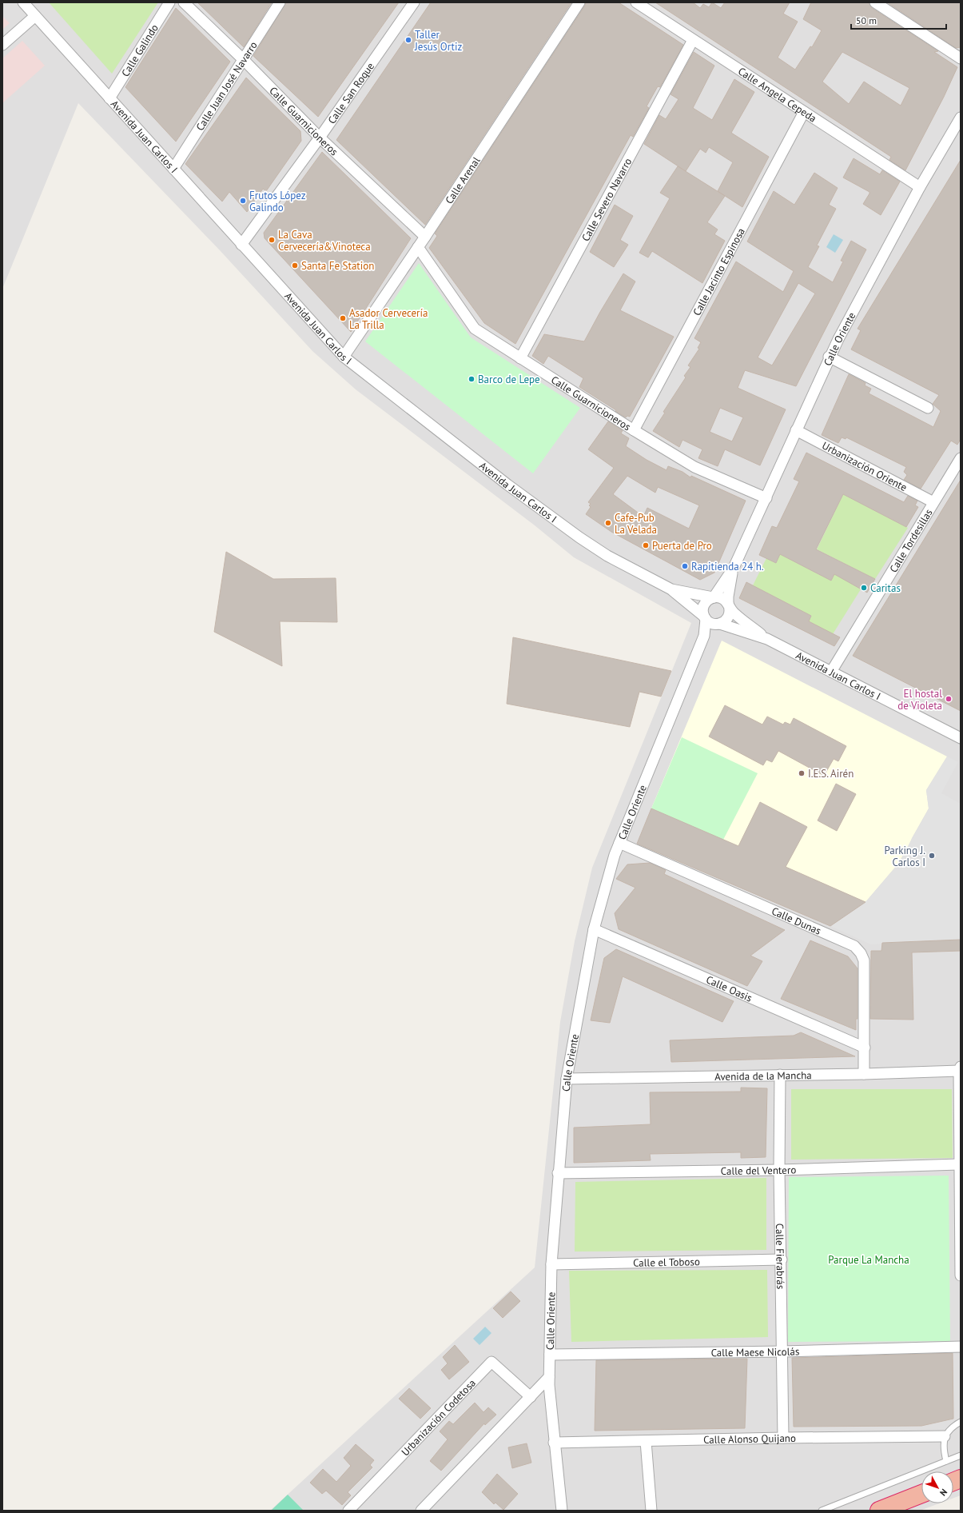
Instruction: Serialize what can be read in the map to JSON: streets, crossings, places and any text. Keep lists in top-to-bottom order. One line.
{"streets":{"street":["Calle Galindo","Calle Juan José Navarro","Calle San Roque","Calle Angela Cepeda","Calle Guarnicioneros","Avenida Juan Carlos I","Calle Arenal","Calle Severo Navarro","Calle Jacinto Espinosa","Calle Oriente","Urbanización Oriente","Calle Tordesillas","Calle Dunas","Calle Oasis","Avenida de la Mancha","Calle del Ventero","Calle Fierabrás","Calle el Toboso","Calle Maese Nicolás","Urbanización Codetosa","Calle Alonso Quijano"]},"crossings":[["Calle Galindo","Avenida Juan Carlos I"],["Calle Juan José Navarro","Calle Guarnicioneros"],["Calle Juan José Navarro","Avenida Juan Carlos I"],["Calle San Roque","Calle Guarnicioneros"],["Calle San Roque","Avenida Juan Carlos I"],["Calle Angela Cepeda","Calle Severo Navarro"],["Calle Angela Cepeda","Calle Jacinto Espinosa"],["Calle Angela Cepeda","Calle Oriente"],["Calle Guarnicioneros","Calle Arenal"],["Calle Guarnicioneros","Calle Severo Navarro"],["Calle Guarnicioneros","Calle Jacinto Espinosa"],["Calle Guarnicioneros","Calle Oriente"],["Avenida Juan Carlos I","Calle Arenal"],["Avenida Juan Carlos I","Calle Tordesillas"],["Calle Oriente","Urbanización Oriente"],["Calle Oriente","Calle Dunas"],["Calle Oriente","Calle Oasis"],["Calle Oriente","Avenida de la Mancha"],["Calle Oriente","Calle del Ventero"],["Calle Oriente","Calle el Toboso"],["Calle Oriente","Calle Maese Nicolás"],["Calle Oriente","Calle Alonso Quijano"],["Urbanización Oriente","Calle Tordesillas"],["Calle Dunas","Calle Oasis"],["Calle Dunas","Avenida de la Mancha"],["Avenida de la Mancha","Calle Fierabrás"],["Calle del Ventero","Calle Fierabrás"],["Calle Fierabrás","Calle el Toboso"],["Calle Fierabrás","Calle Maese Nicolás"],["Calle Fierabrás","Calle Alonso Quijano"]],"parks":["Parque La Mancha"],"places":["Taller Jesús Ortiz","Frutos López Galindo","La Cava Cervecería&Vinoteca","Santa Fe Station","Asador Cervecería La Trilla","Barco de Lepe","Cafe-Pub La Velada","Puerta de Pro","Rapitienda 24 h.","Caritas","El hostal de Violeta","I.E.S. Airén","Parking J. Carlos I"],"scale_bar":"50 m","north":"bottom right"}
